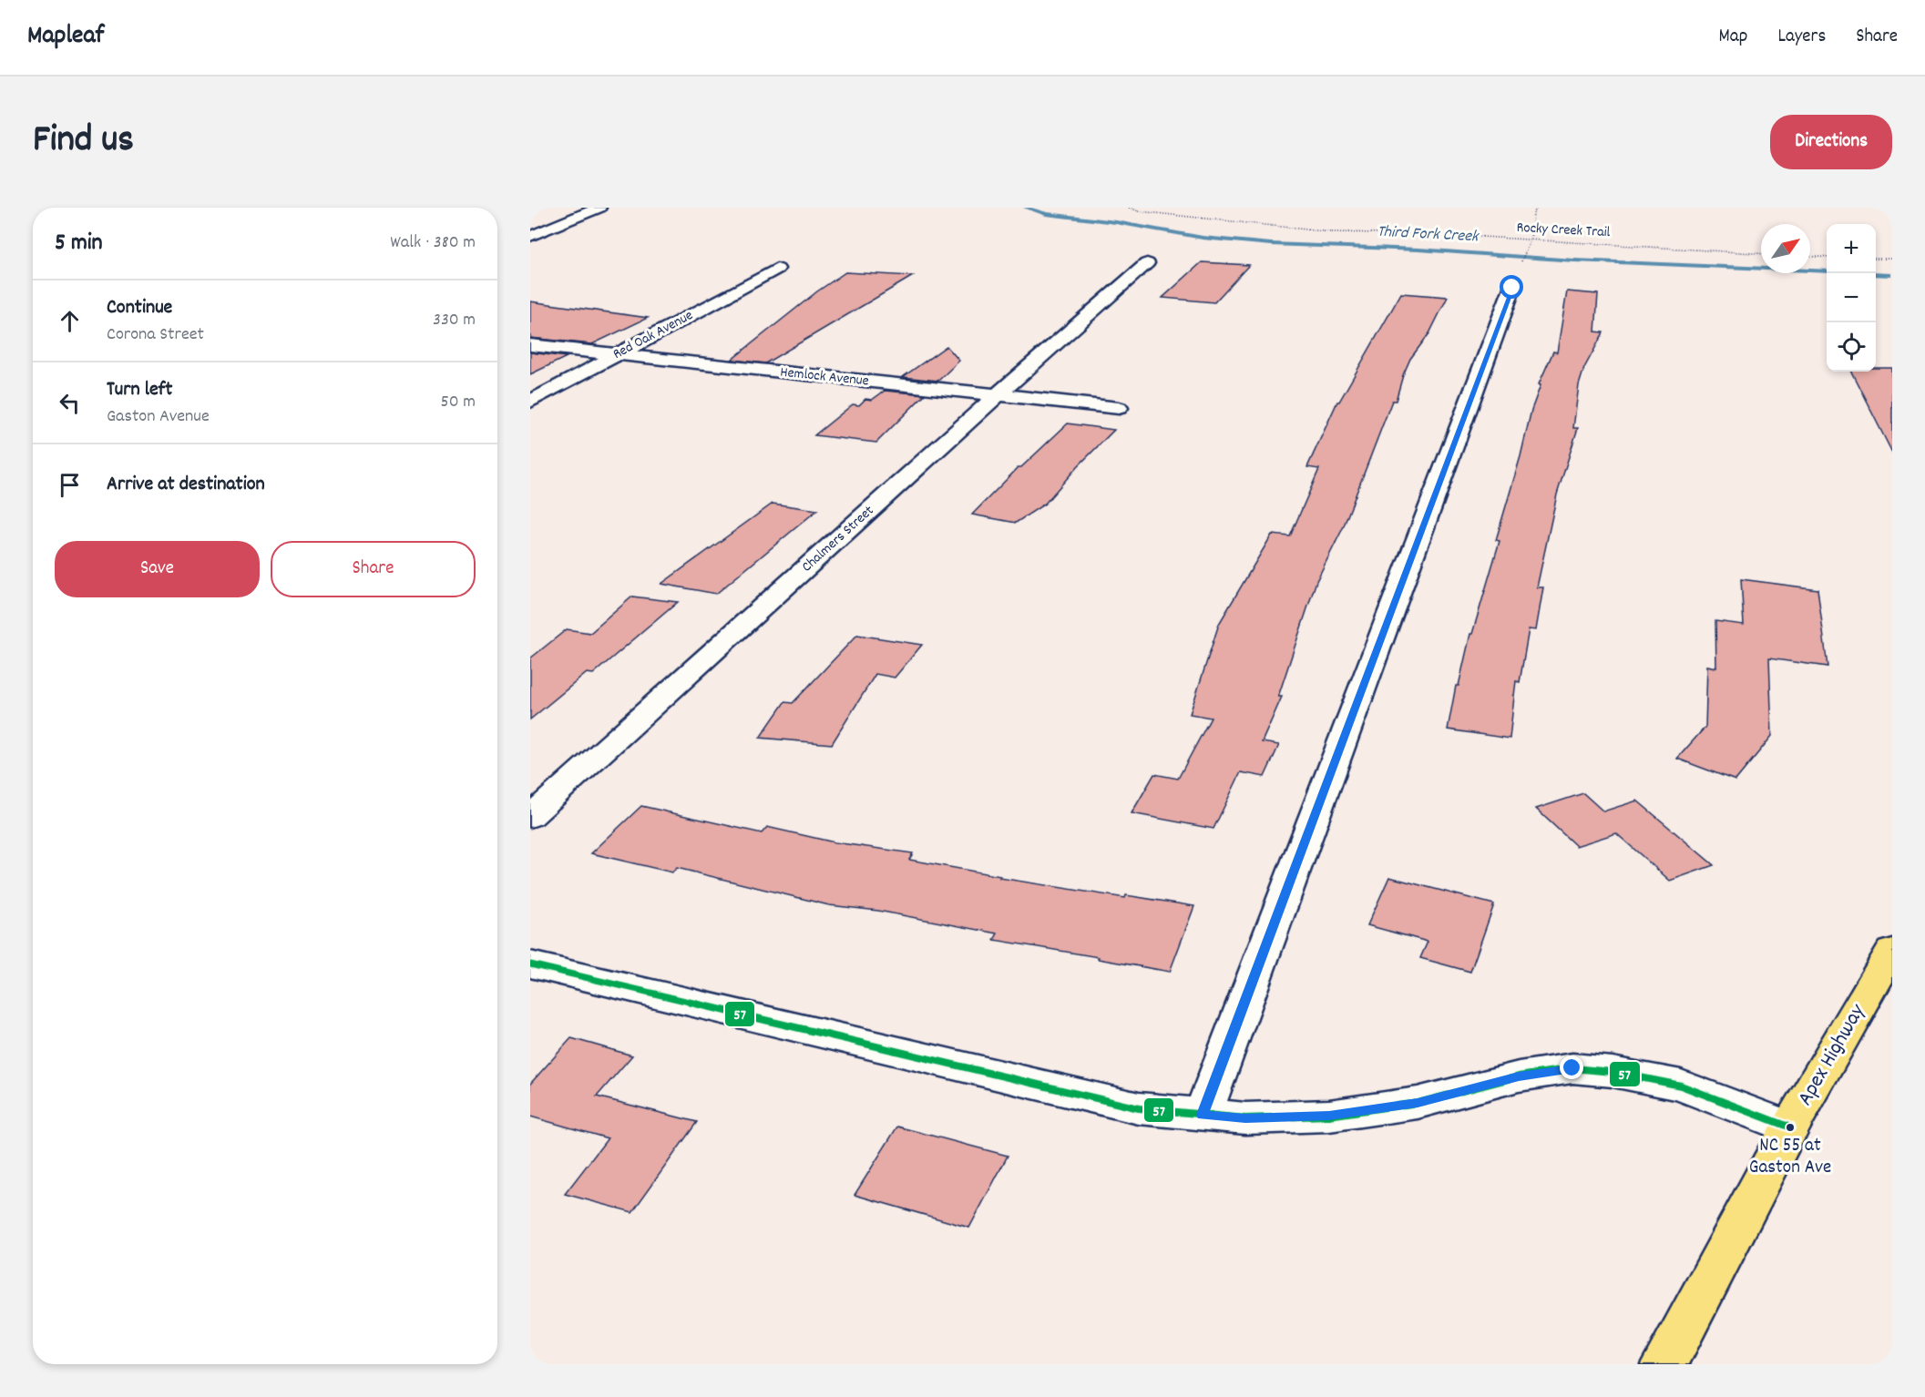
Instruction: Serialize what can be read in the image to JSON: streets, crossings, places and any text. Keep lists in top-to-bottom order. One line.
{"streets":{"main road":["Apex Highway"],"street":["Red Oak Avenue","Hemlock Avenue","Chalmers Street"],"path":["Rocky Creek Trail"]},"crossings":[["Red Oak Avenue","Hemlock Avenue"],["Hemlock Avenue","Chalmers Street"]],"water":["Third Fork Creek"],"places":["NC 55 at Gaston Ave"],"lines":["transit line 57"],"north":"top right","page":{"header":"Mapleaf","nav":["Map","Layers","Share"],"title":"Find us","buttons":["Directions",["Save","Share"]],"heading":["5 min","Walk · 380 m"],"map_buttons":["+","−"],"list":[["Continue","Corona Street","330 m"],["Turn left","Gaston Avenue","50 m"],"Arrive at destination"]}}
